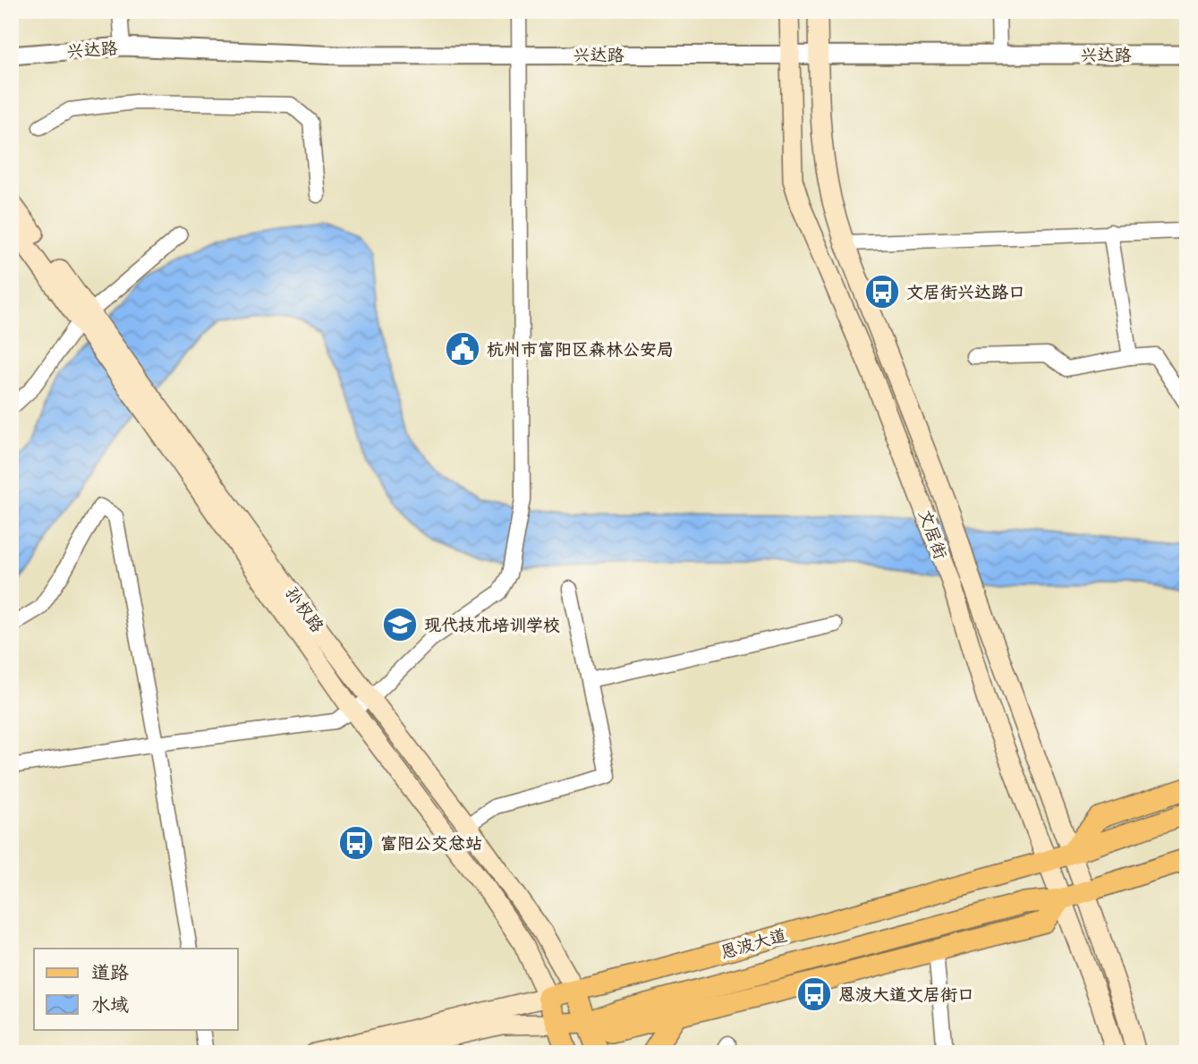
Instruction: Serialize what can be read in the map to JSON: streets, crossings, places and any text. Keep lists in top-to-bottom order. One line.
{"streets":{"main road":["文居街","孙权路","恩波大道"],"street":["兴达路"]},"crossings":[["兴达路","文居街"],["文居街","恩波大道"],["孙权路","恩波大道"]],"places":{"bus stop":["文居街兴达路口","富阳公交总站","恩波大道文居街口"],"public building":["杭州市富阳区森林公安局"],"school or university":["现代技术培训学校"]},"legend":["道路","水域"]}
